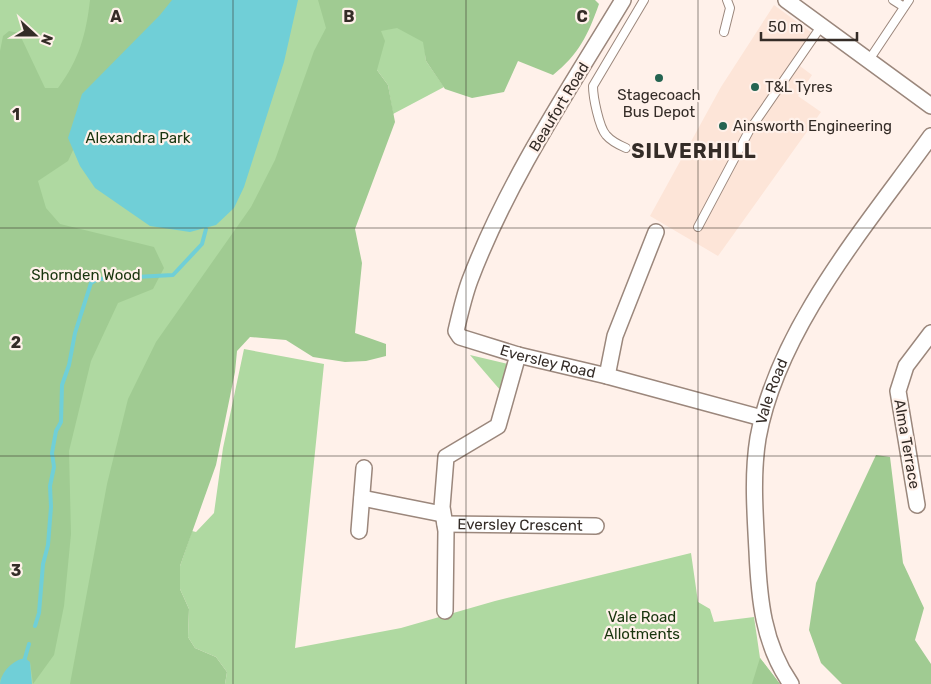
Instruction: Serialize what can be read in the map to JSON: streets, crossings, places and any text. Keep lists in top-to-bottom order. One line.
{"streets":{"street":["Beaufort Road","Eversley Road","Vale Road","Alma Terrace","Eversley Crescent"]},"crossings":[["Beaufort Road","Eversley Road"],["Eversley Road","Vale Road"],["Eversley Road","Eversley Crescent"]],"districts":["SILVERHILL"],"parks":["Alexandra Park","Shornden Wood","Vale Road Allotments"],"places":["Stagecoach Bus Depot","T&L Tyres","Ainsworth Engineering"],"scale_bar":"50 m","north":"right","grid":{"columns":["A","B","C"],"rows":["1","2","3"]}}
